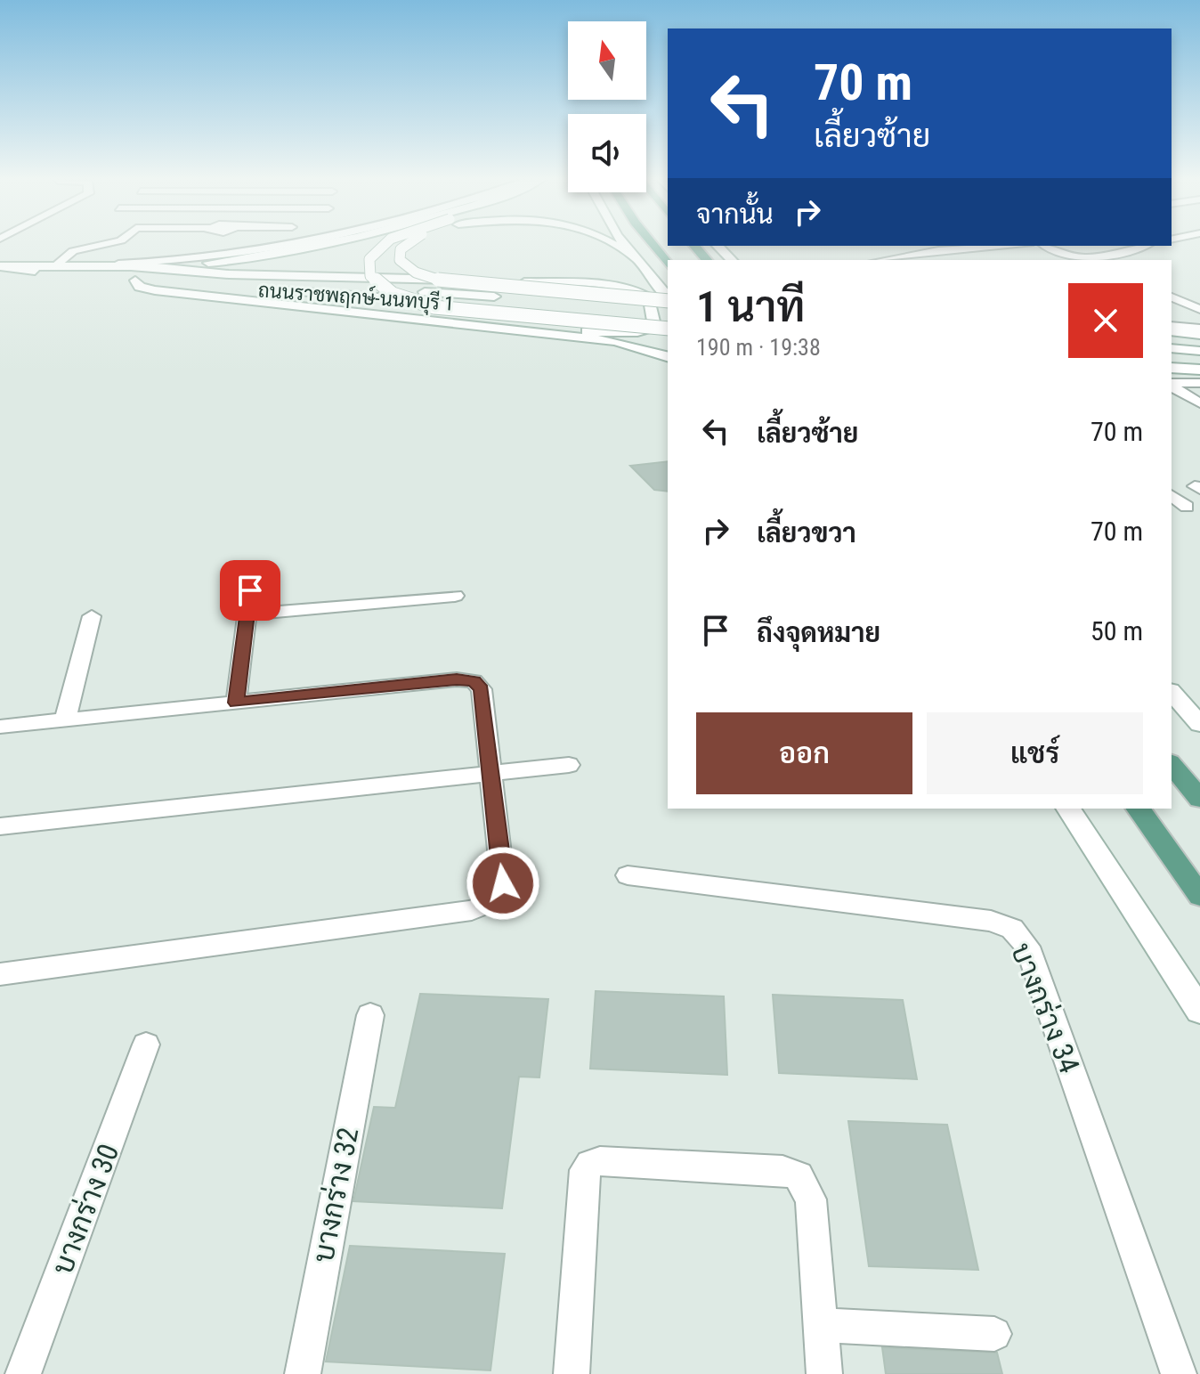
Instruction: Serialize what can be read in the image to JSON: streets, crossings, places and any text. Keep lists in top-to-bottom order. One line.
{"streets":{"main road":["ถนนราชพฤกษ์-นนทบุรี 1"],"street":["บางกร่าง 34","บางกร่าง 32","บางกร่าง 30"]},"north":"top","page":{"turn":["70 m","เลี้ยวซ้าย"],"then":"จากนั้น","heading":["1 นาที","190 m · 19:38"],"list":[{"name":"เลี้ยวซ้าย","value":"70 m"},{"name":"เลี้ยวขวา","value":"70 m"},{"name":"ถึงจุดหมาย","value":"50 m"}],"buttons":["ออก","แชร์"]}}
